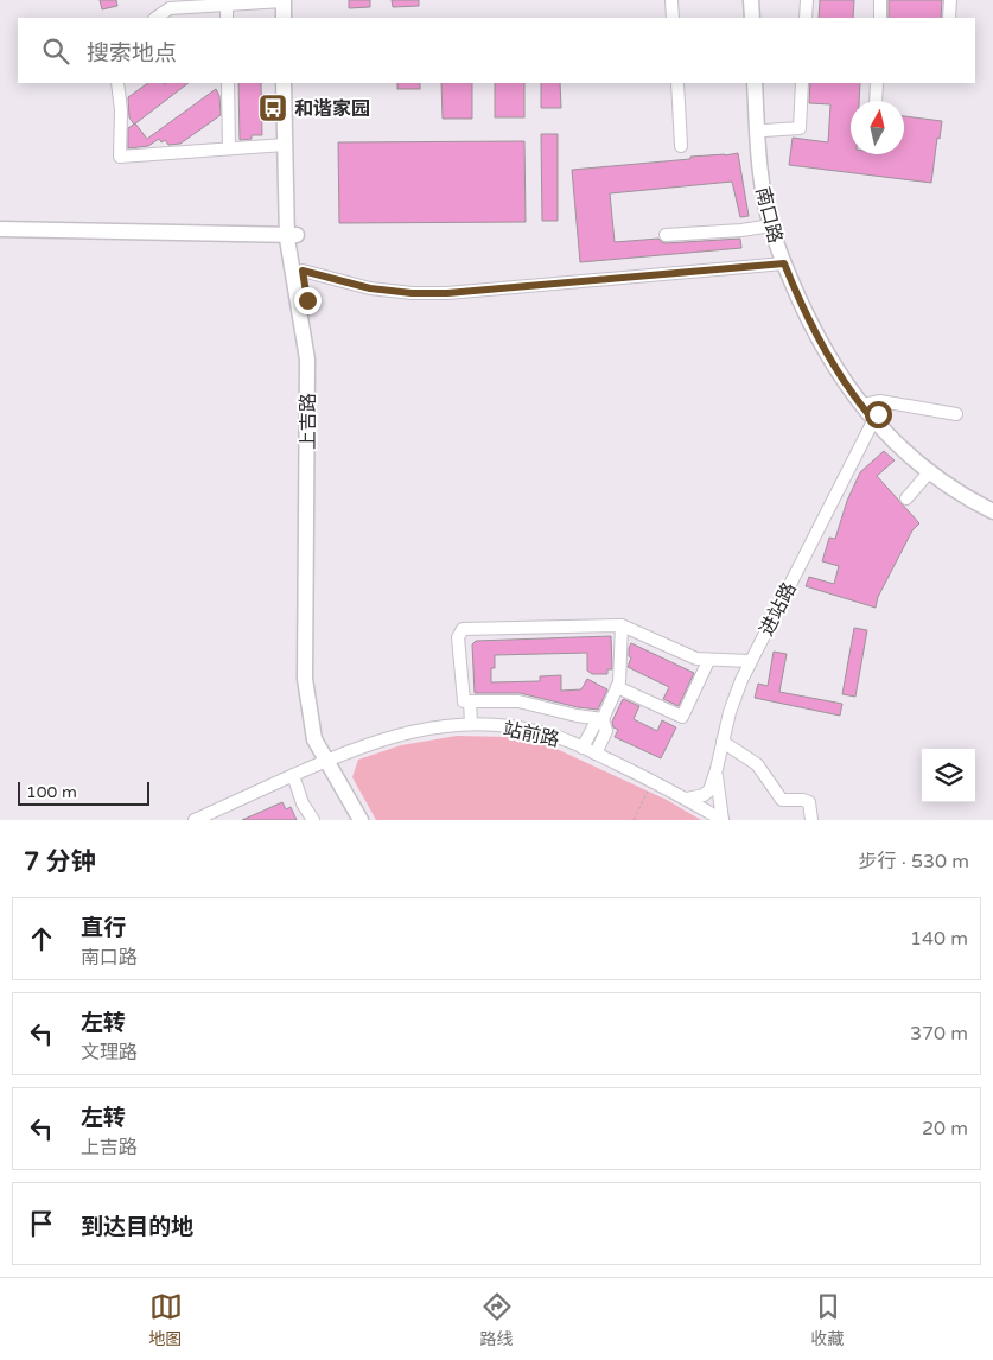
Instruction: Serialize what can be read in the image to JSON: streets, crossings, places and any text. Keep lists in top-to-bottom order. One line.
{"streets":{"main road":["南口路","上吉路"],"street":["进站路","站前路"]},"crossings":[["南口路","进站路"],["上吉路","站前路"],["进站路","站前路"]],"places":{"bus stop":["和谐家园"]},"scale_bar":"100 m","north":"top","page":{"search":"搜索地点","scale":"100 m","heading":["7 分钟","步行 · 530 m"],"list":[["直行","南口路","140 m"],["左转","文理路","370 m"],["左转","上吉路","20 m"],"到达目的地"],"nav":["地图","路线","收藏"]}}
